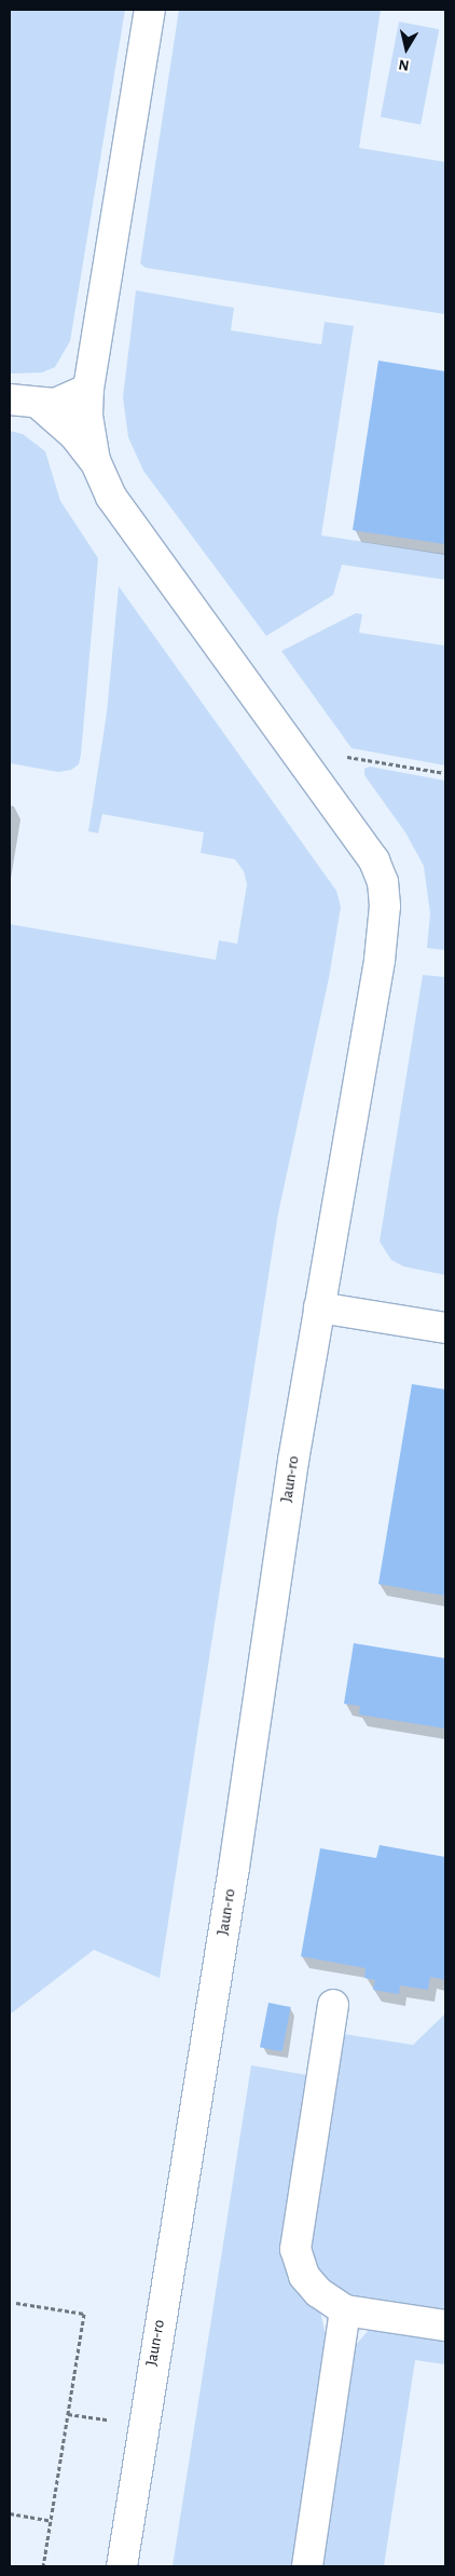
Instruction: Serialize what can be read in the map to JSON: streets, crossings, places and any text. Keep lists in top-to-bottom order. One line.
{"streets":{"street":["Jaun-ro"]},"north":"bottom"}
